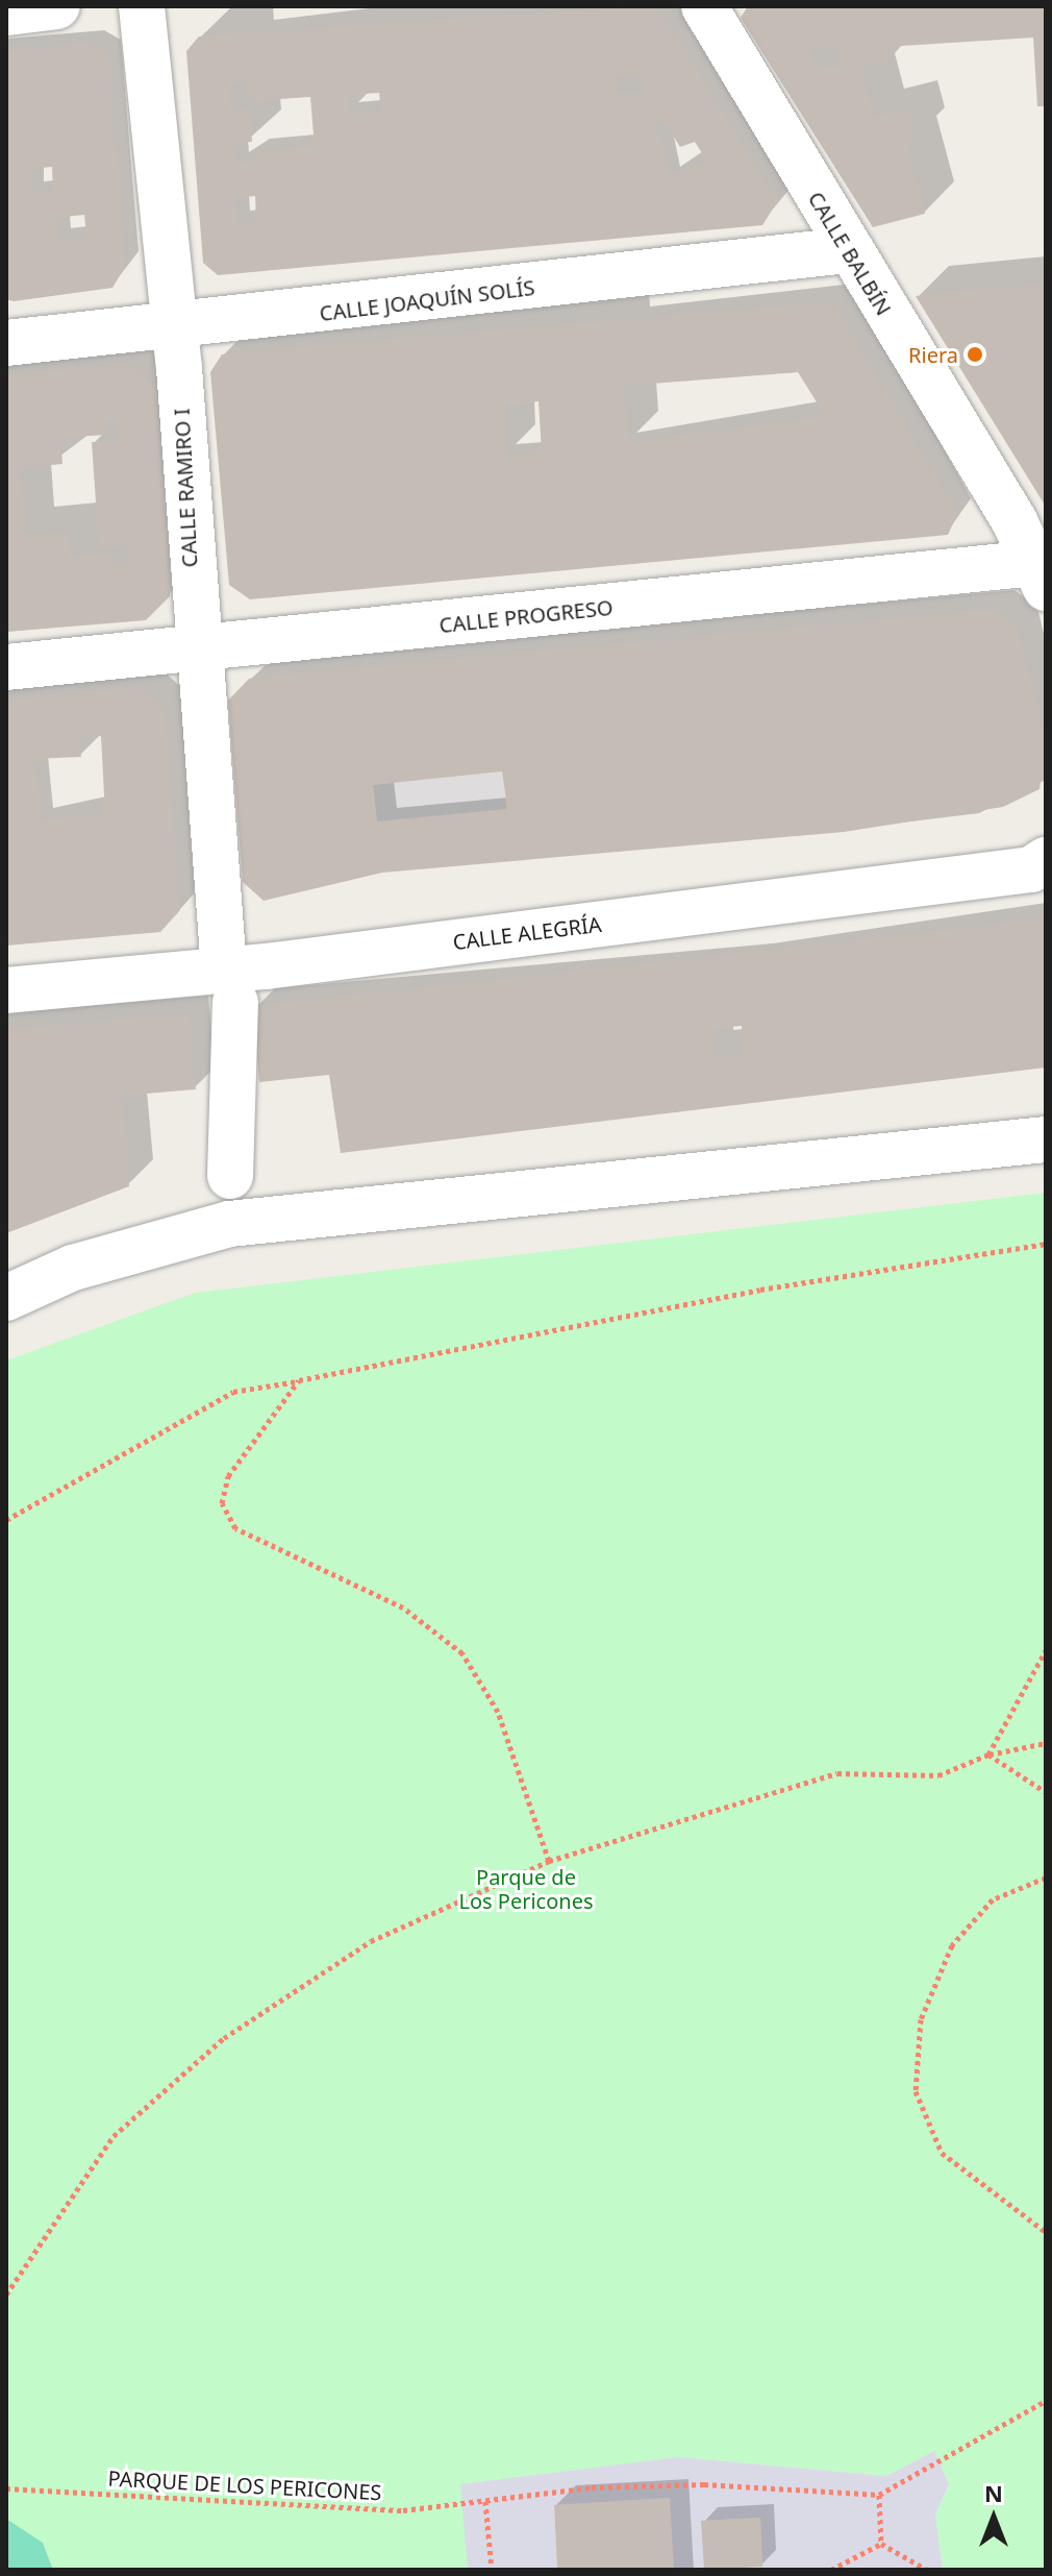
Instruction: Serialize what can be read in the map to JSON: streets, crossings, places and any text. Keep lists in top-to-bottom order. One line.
{"streets":{"street":["CALLE BALBÍN","CALLE JOAQUÍN SOLÍS","CALLE RAMIRO I","CALLE PROGRESO","CALLE ALEGRÍA"],"path":["PARQUE DE LOS PERICONES"]},"crossings":[["CALLE BALBÍN","CALLE JOAQUÍN SOLÍS"],["CALLE BALBÍN","CALLE PROGRESO"],["CALLE JOAQUÍN SOLÍS","CALLE RAMIRO I"],["CALLE RAMIRO I","CALLE PROGRESO"],["CALLE RAMIRO I","CALLE ALEGRÍA"]],"parks":["Parque de Los Pericones"],"places":["Riera"],"north":"top"}
